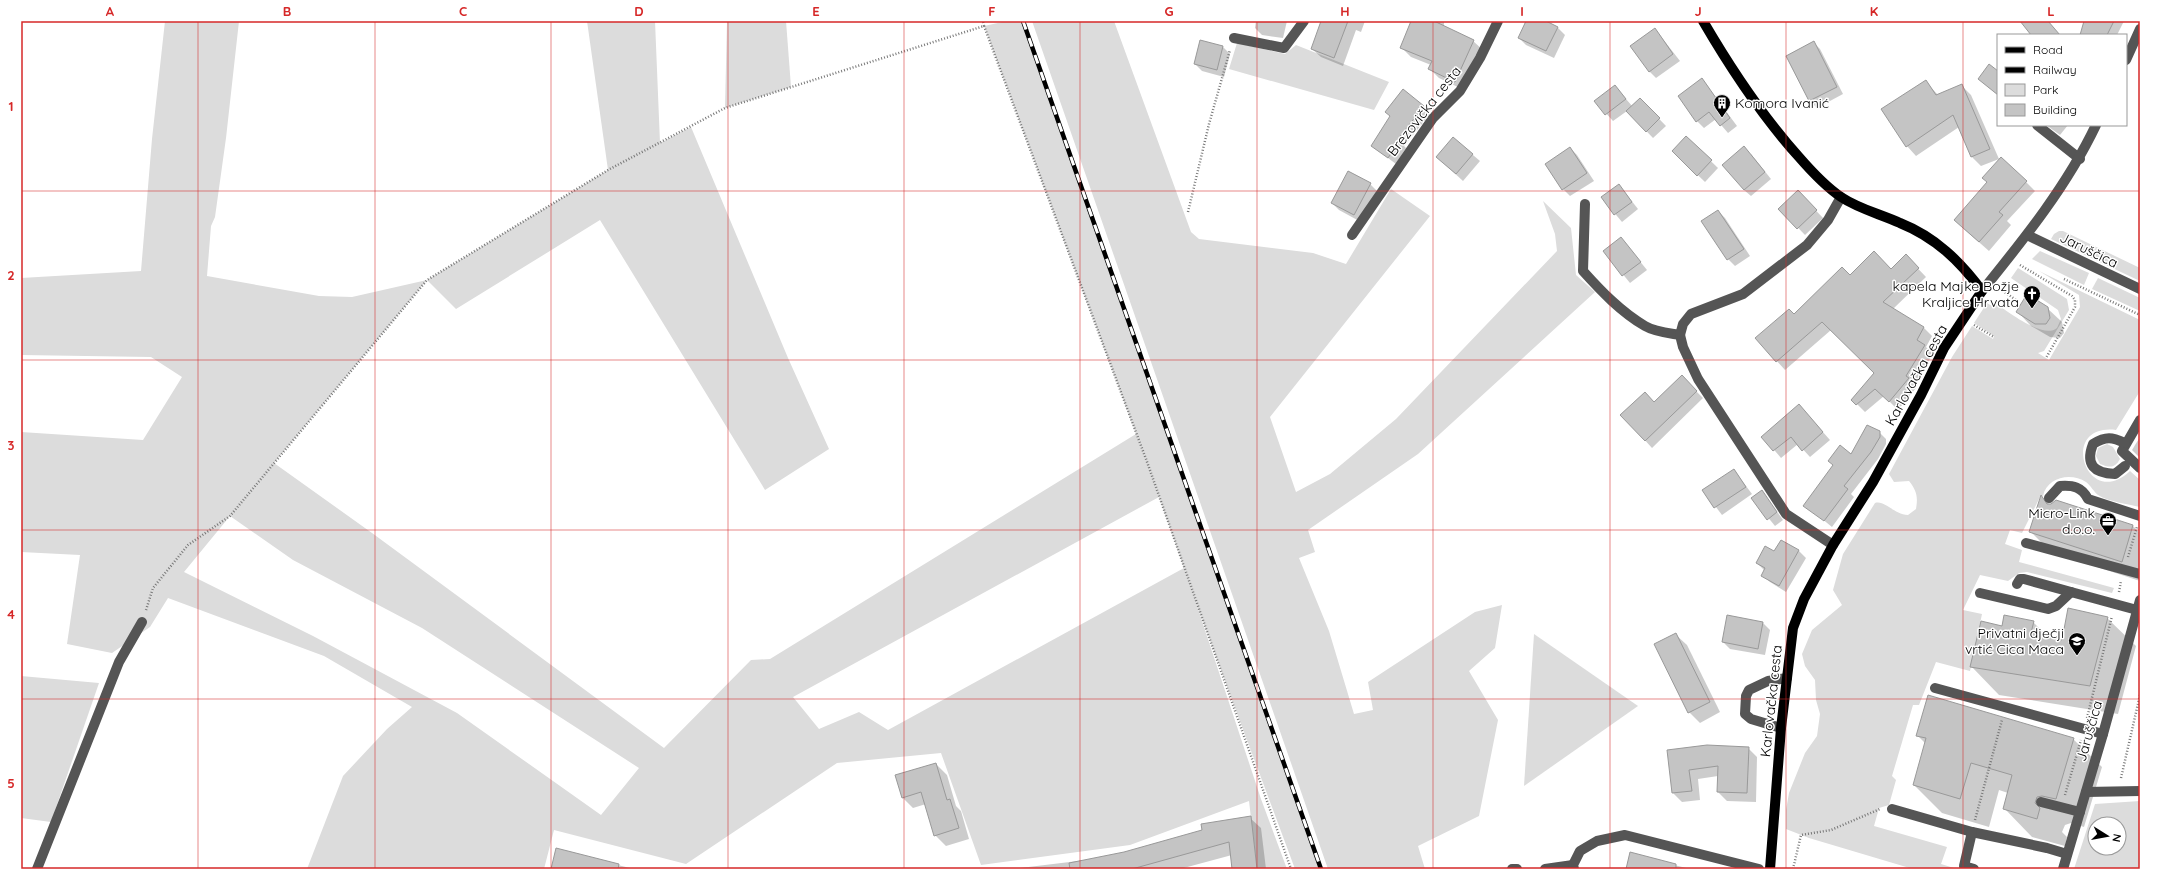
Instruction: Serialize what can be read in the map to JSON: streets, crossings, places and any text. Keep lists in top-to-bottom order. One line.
{"streets":{"main road":["Karlovačka cesta"],"street":["Brezovička cesta","Jaruščica"]},"crossings":[["Jaruščica","Karlovačka cesta"]],"places":{"building":["Komora Ivanić"],"church":["kapela Majke Božje Kraljice Hrvata"],"office":["Micro-Link d.o.o."],"school or university":["Privatni dječji vrtić Cica Maca"]},"legend":["Road","Railway","Park","Building"],"north":"right","grid":{"columns":["A","B","C","D","E","F","G","H","I","J","K","L"],"rows":["1","2","3","4","5"]}}
